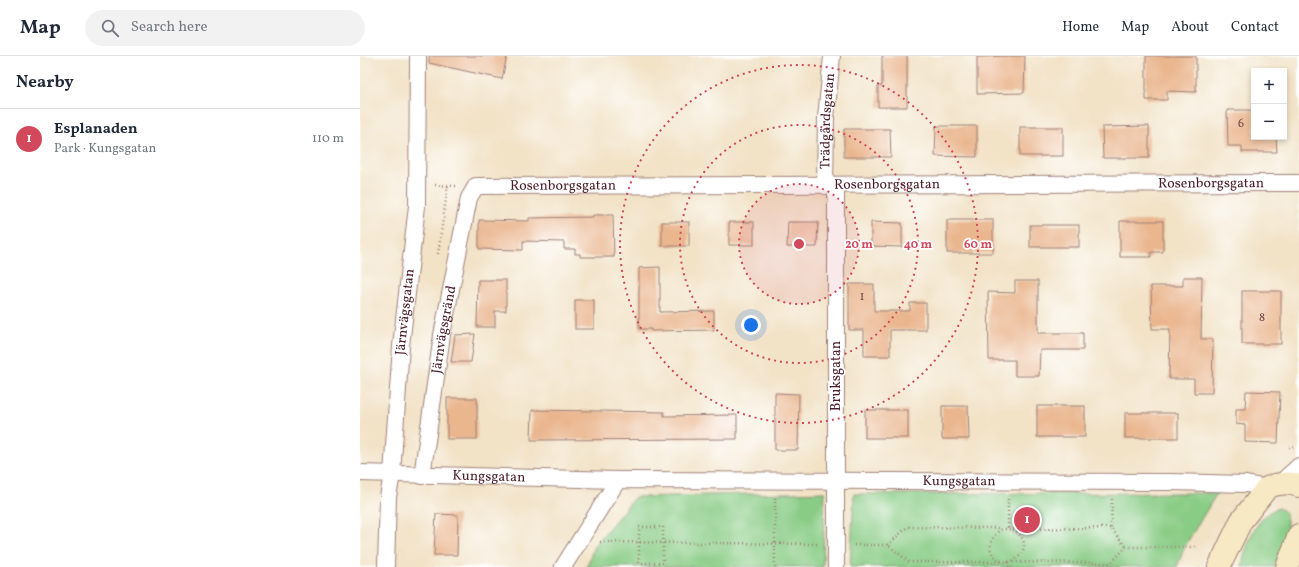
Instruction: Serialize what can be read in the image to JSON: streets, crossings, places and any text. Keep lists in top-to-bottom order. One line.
{"streets":{"street":["Trädgårdsgatan","Rosenborgsgatan","Järnvägsgatan","Järnvägsgränd","Bruksgatan","Kungsgatan"]},"crossings":[["Trädgårdsgatan","Rosenborgsgatan"],["Trädgårdsgatan","Bruksgatan"],["Rosenborgsgatan","Järnvägsgränd"],["Rosenborgsgatan","Bruksgatan"],["Järnvägsgatan","Kungsgatan"],["Järnvägsgränd","Kungsgatan"],["Bruksgatan","Kungsgatan"]],"house_numbers":["6","1","8"],"page":{"header":"Map","search":"Search here","nav":["Home","Map","About","Contact"],"heading":"Nearby","map_buttons":["+","−"],"list":[{"mark":"1","name":"Esplanaden","note":"Park · Kungsgatan","value":"110 m"}],"pins":"1"},"rings":["20 m","40 m","60 m"]}
